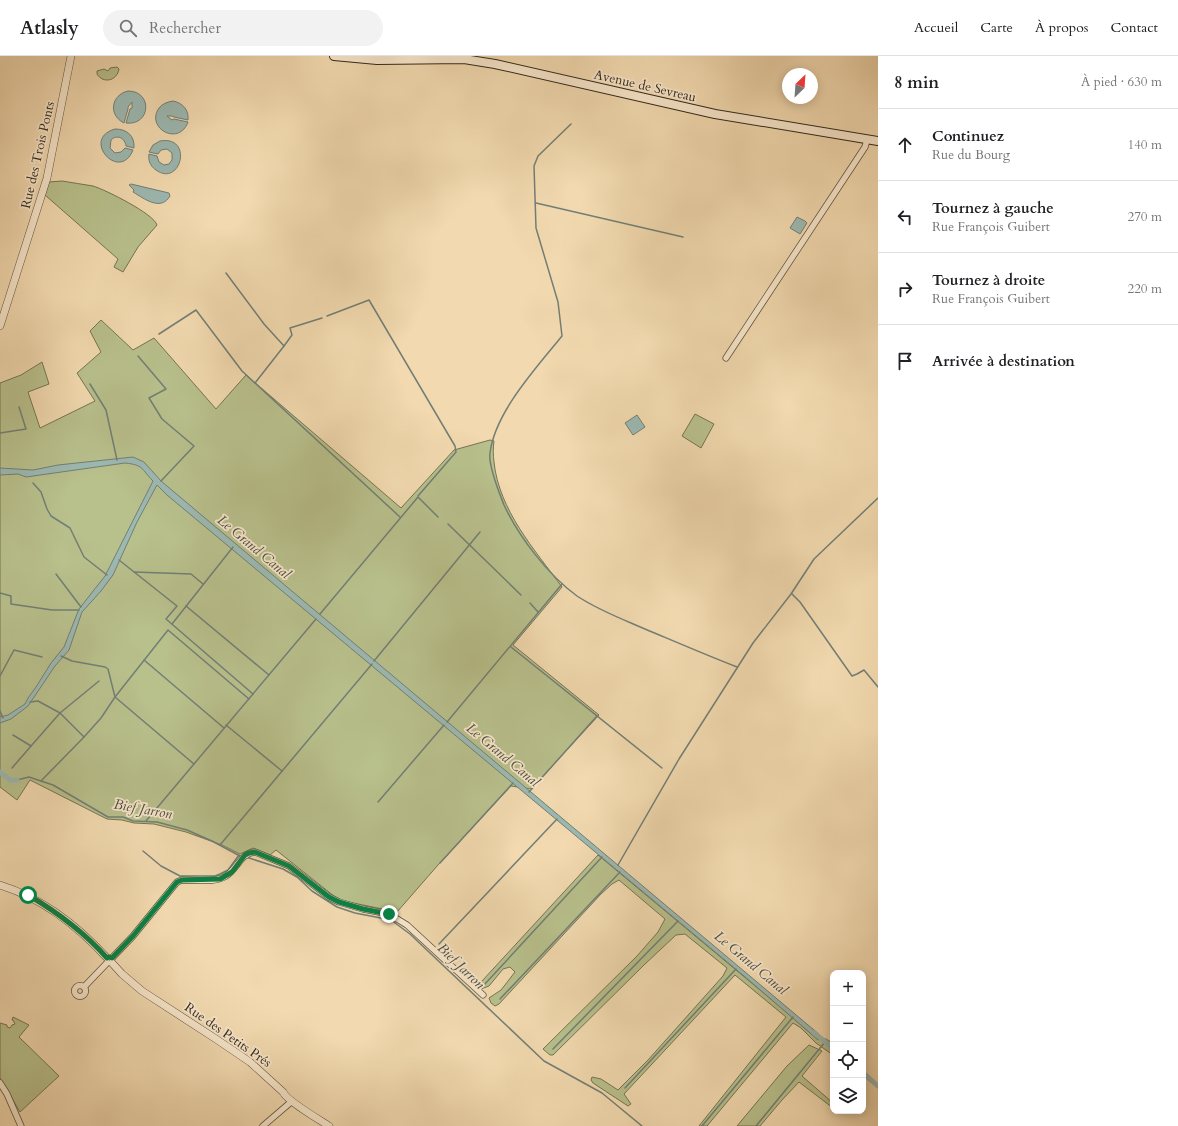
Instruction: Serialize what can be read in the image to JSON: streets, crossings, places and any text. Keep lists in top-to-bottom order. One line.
{"streets":{"main road":["Avenue de Sevreau"],"street":["Rue des Trois Ponts","Rue des Petits Prés"]},"water":["Le Grand Canal","Bief Jarron"],"north":"top right","page":{"header":"Atlasly","search":"Rechercher","nav":["Accueil","Carte","À propos","Contact"],"heading":["8 min","À pied · 630 m"],"list":[["Continuez","Rue du Bourg","140 m"],["Tournez à gauche","Rue François Guibert","270 m"],["Tournez à droite","Rue François Guibert","220 m"],"Arrivée à destination"],"map_buttons":["+","−"]}}
